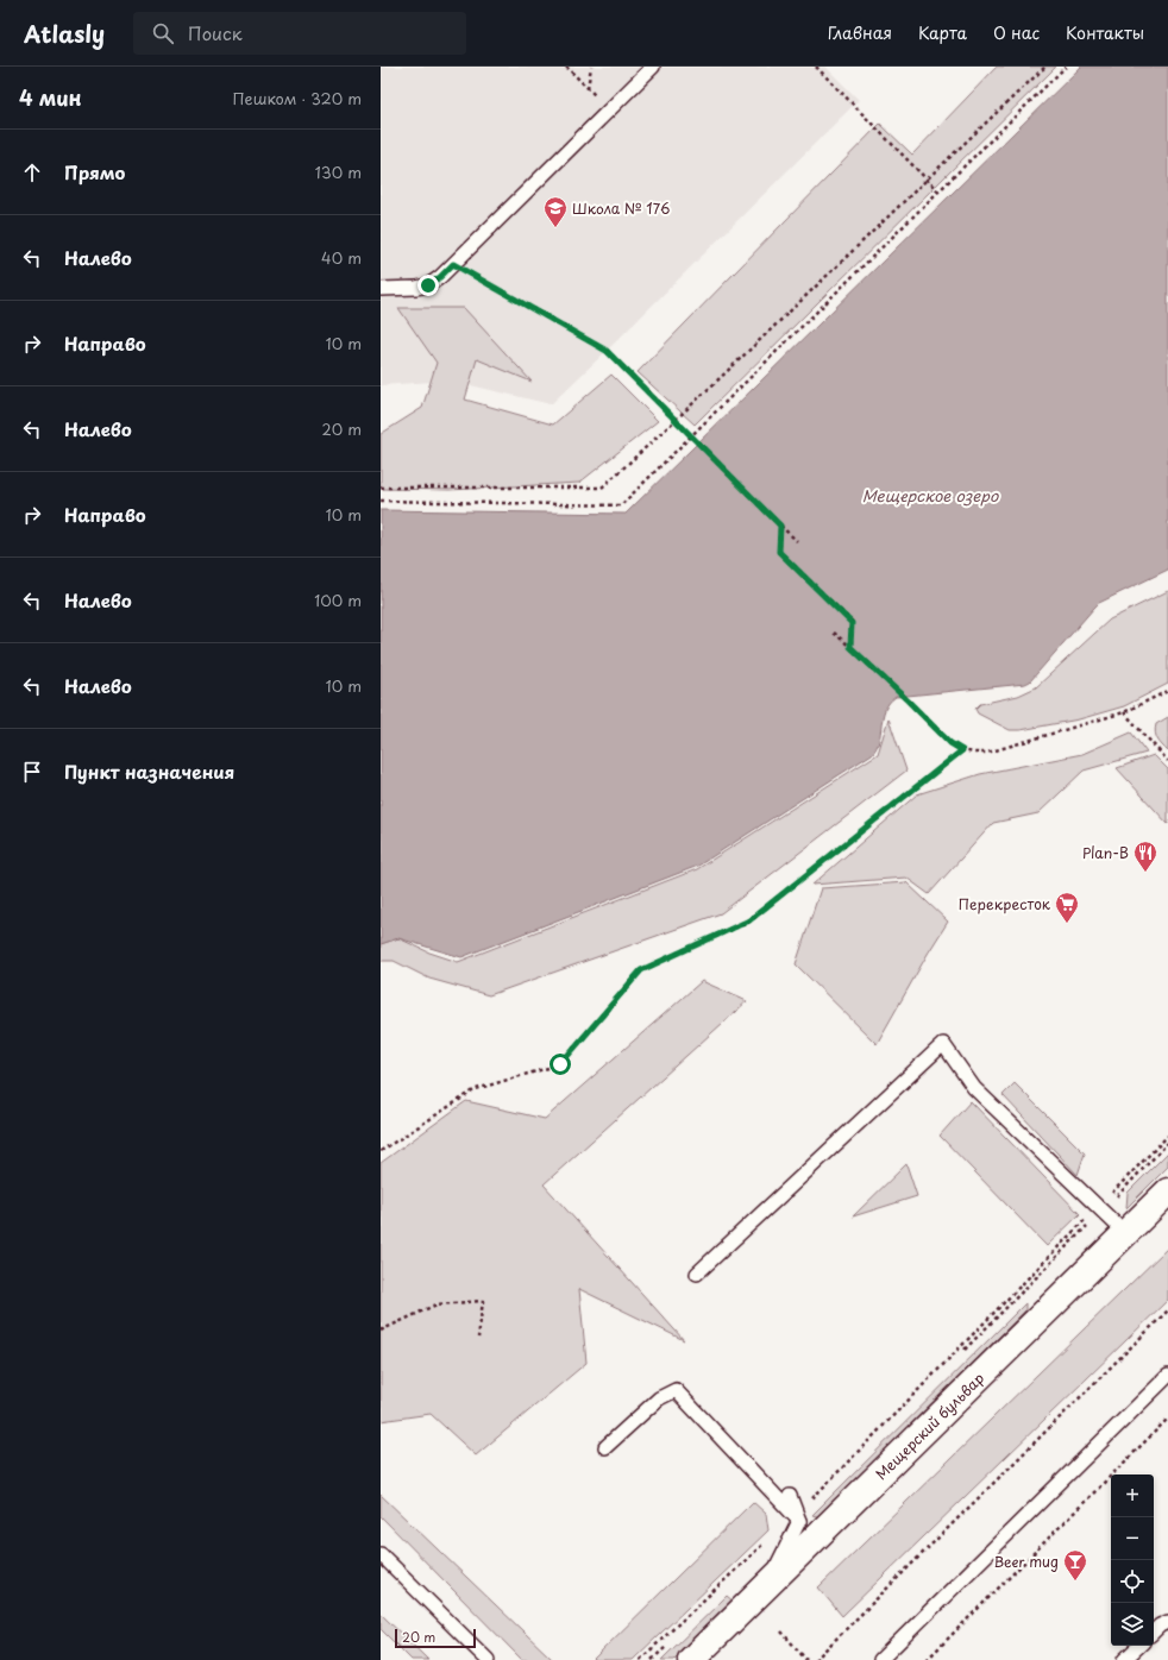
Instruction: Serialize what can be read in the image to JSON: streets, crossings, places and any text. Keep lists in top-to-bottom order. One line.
{"streets":{"main road":["Мещерский бульвар"]},"water":["Мещерское озеро"],"places":{"school or university":["Школа № 176"],"restaurant":["Plan-B"],"supermarket":["Перекресток"],"bar":["Beer mug"]},"scale_bar":"20 m","page":{"header":"Atlasly","search":"Поиск","nav":["Главная","Карта","О нас","Контакты"],"heading":["4 мин","Пешком · 320 m"],"list":[["Прямо","130 m"],["Налево","40 m"],["Направо","10 m"],["Налево","20 m"],["Направо","10 m"],["Налево","100 m"],["Налево","10 m"],"Пункт назначения"],"map_buttons":["+","−"],"scale":"20 m"}}
